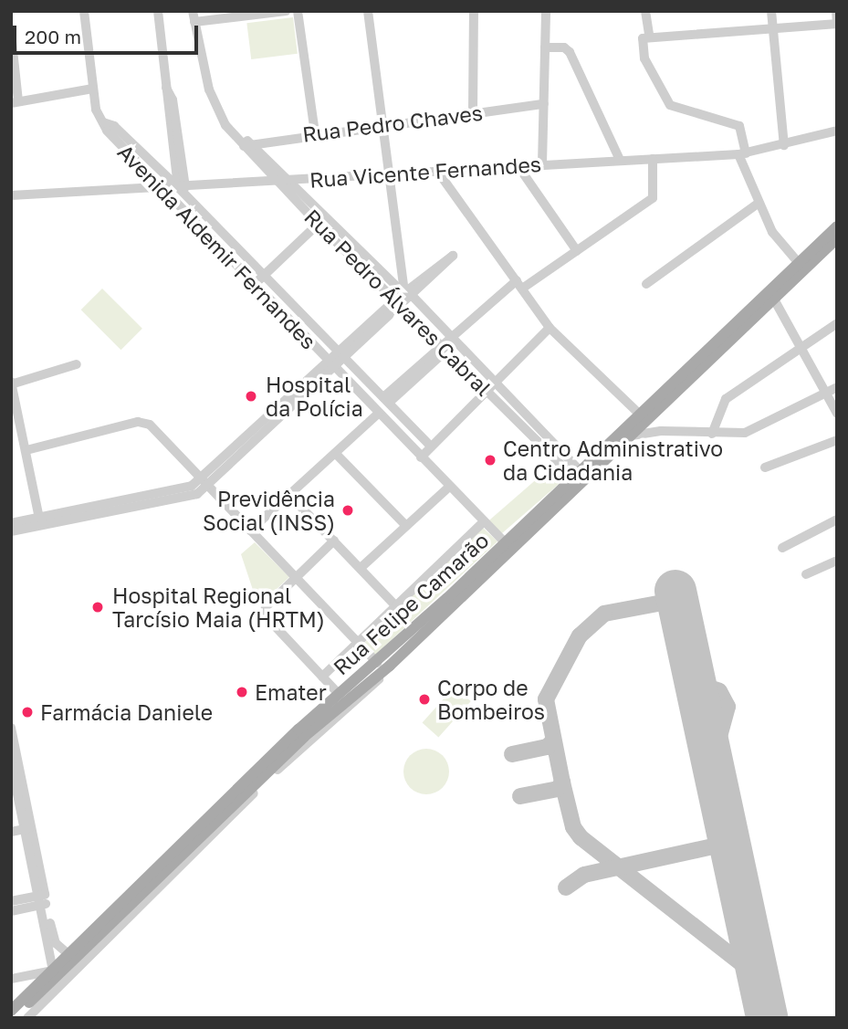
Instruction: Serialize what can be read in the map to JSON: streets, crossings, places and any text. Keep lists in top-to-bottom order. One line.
{"streets":{"main road":["Rua Felipe Camarão"],"street":["Rua Pedro Chaves","Rua Vicente Fernandes","Avenida Aldemir Fernandes","Rua Pedro Álvares Cabral"]},"crossings":[["Rua Pedro Chaves","Rua Pedro Álvares Cabral"],["Rua Vicente Fernandes","Avenida Aldemir Fernandes"],["Rua Vicente Fernandes","Rua Pedro Álvares Cabral"],["Avenida Aldemir Fernandes","Rua Felipe Camarão"],["Rua Pedro Álvares Cabral","Rua Felipe Camarão"]],"places":["Hospital da Polícia","Centro Administrativo da Cidadania","Previdência Social (INSS)","Hospital Regional Tarcísio Maia (HRTM)","Emater","Corpo de Bombeiros","Farmácia Daniele"],"scale_bar":"200 m"}
